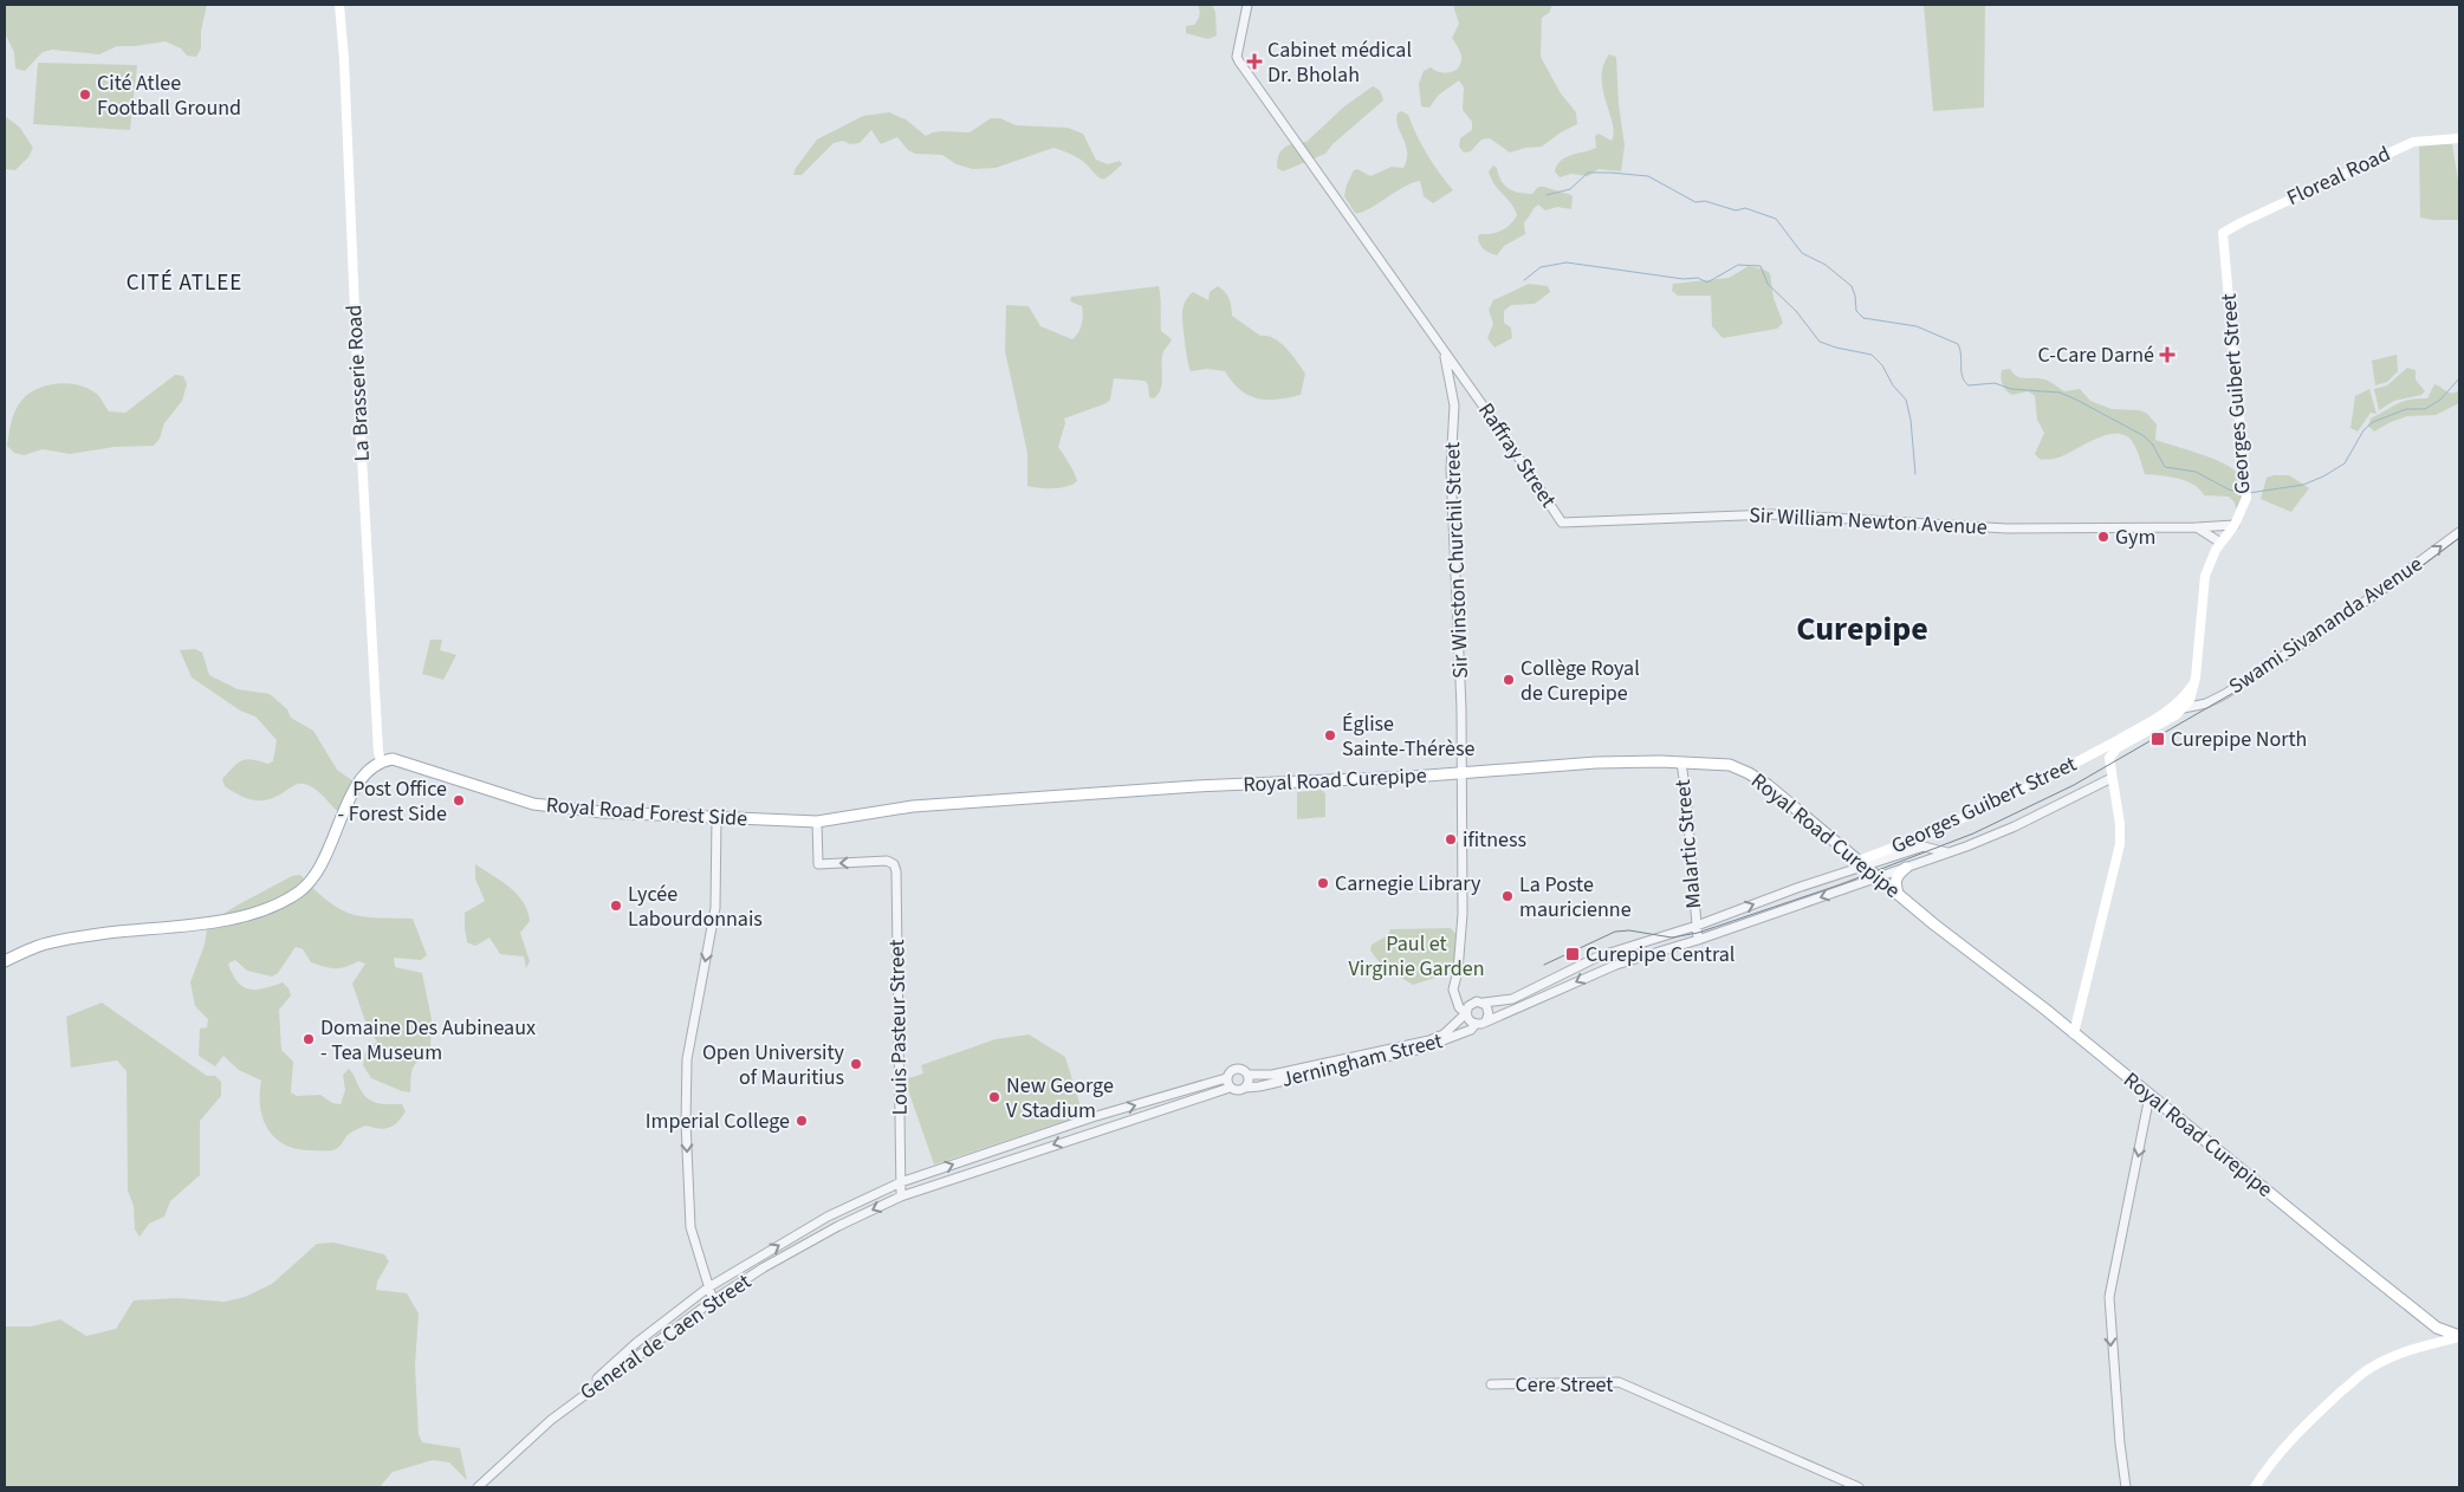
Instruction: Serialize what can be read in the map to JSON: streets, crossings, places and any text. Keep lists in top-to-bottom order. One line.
{"streets":{"main road":["Floreal Road","La Brasserie Road","Georges Guibert Street","Royal Road Curepipe","Royal Road Forest Side"],"street":["Raffray Street","Sir William Newton Avenue","Sir Winston Churchil Street","Swami Sivananda Avenue","Malartic Street","Louis Pasteur Street","Jerningham Street","General de Caen Street","Cere Street"]},"crossings":[["Floreal Road","Georges Guibert Street"],["La Brasserie Road","Royal Road Forest Side"],["Georges Guibert Street","Swami Sivananda Avenue"],["Georges Guibert Street","Royal Road Curepipe"],["Raffray Street","Sir William Newton Avenue"],["Raffray Street","Sir Winston Churchil Street"],["Sir Winston Churchil Street","Royal Road Curepipe"],["Royal Road Curepipe","Royal Road Forest Side"],["Royal Road Curepipe","Malartic Street"],["Royal Road Forest Side","Louis Pasteur Street"],["Louis Pasteur Street","General de Caen Street"],["Jerningham Street","General de Caen Street"]],"one_way":["Swami Sivananda Avenue","Louis Pasteur Street"],"districts":["CITÉ ATLEE","Curepipe"],"parks":["Paul et Virginie Garden"],"places":{"health":["Cabinet médical Dr. Bholah","C-Care Darné"],"other":["Cité Atlee Football Ground","Gym","Collège Royal de Curepipe","Église Sainte-Thérèse","Post Office - Forest Side","ifitness","Carnegie Library","La Poste mauricienne","Lycée Labourdonnais","Domaine Des Aubineaux - Tea Museum","Open University of Mauritius","New George V Stadium","Imperial College"],"transit":["Curepipe North","Curepipe Central"]}}
